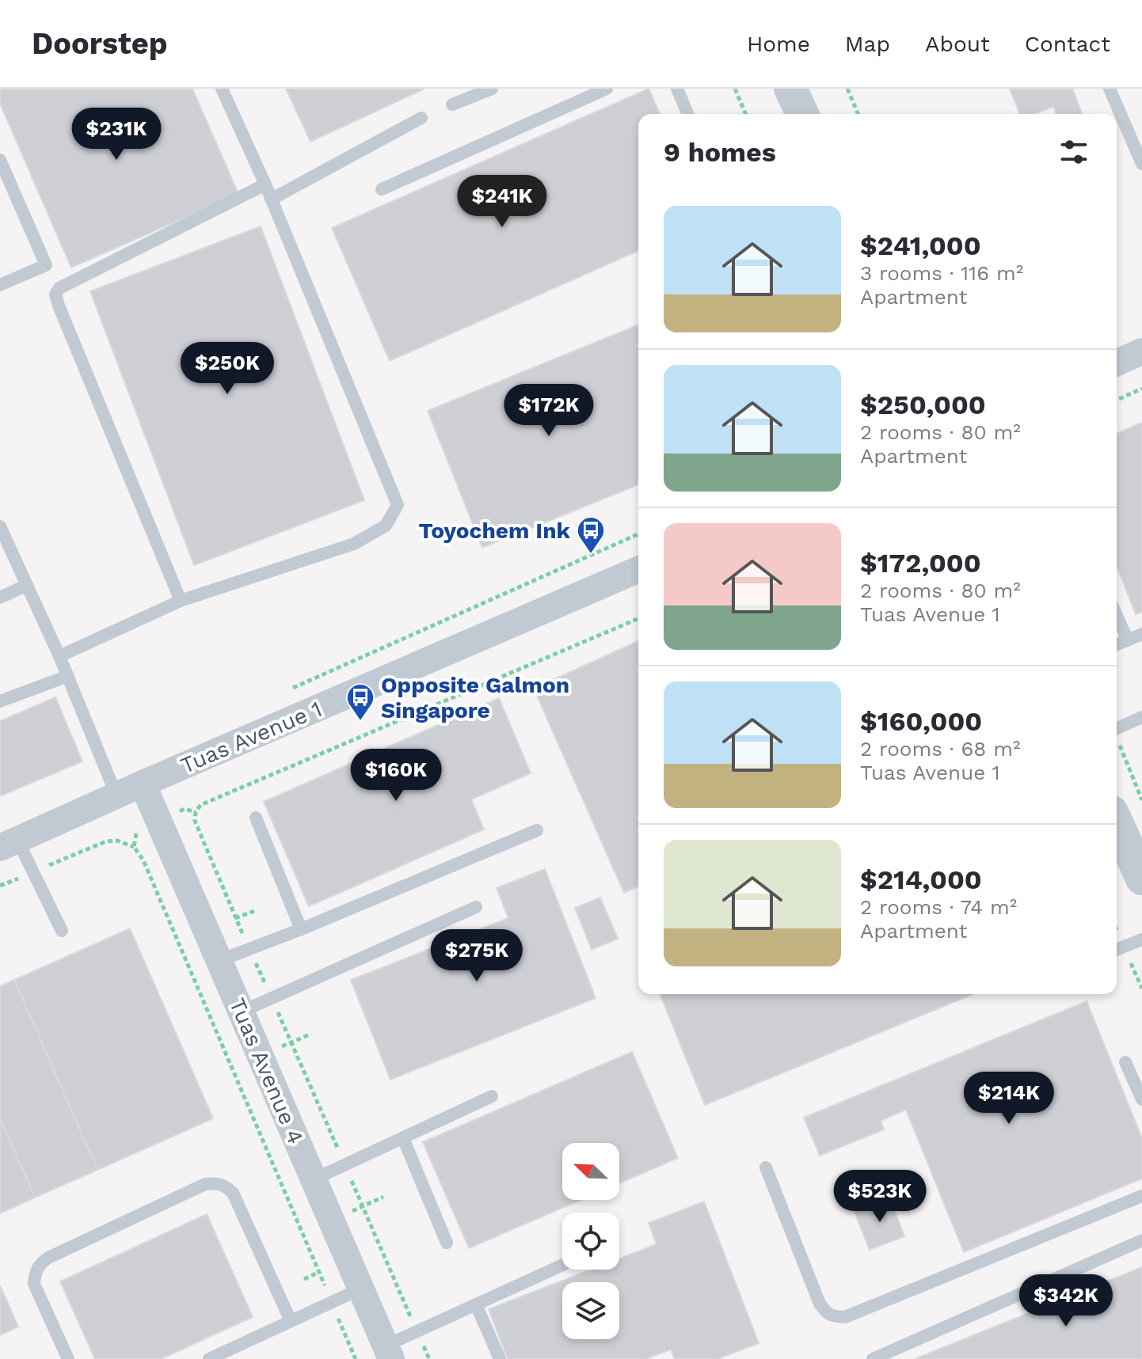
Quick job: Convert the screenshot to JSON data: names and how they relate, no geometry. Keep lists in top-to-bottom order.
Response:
{
  "streets": {
    "street": ["Tuas Avenue 1", "Tuas Avenue 4"]
  },
  "crossings": [
    ["Tuas Avenue 1", "Tuas Avenue 4"]
  ],
  "places": {
    "bus stop": ["Toyochem Ink", "Opposite Galmon Singapore"]
  },
  "north": "top left",
  "page": {
    "header": "Doorstep",
    "nav": [
      "Home",
      "Map",
      "About",
      "Contact"
    ],
    "price": [
      "$231K",
      "$241K",
      "$250K",
      "$172K",
      "$160K",
      "$275K",
      "$214K",
      "$523K",
      "$342K"
    ],
    "heading": "9 homes",
    "list": [
      {
        "name": "$241,000",
        "note": "3 rooms · 116 m² · Apartment"
      },
      {
        "name": "$250,000",
        "note": "2 rooms · 80 m² · Apartment"
      },
      {
        "name": "$172,000",
        "note": "2 rooms · 80 m² · Tuas Avenue 1"
      },
      {
        "name": "$160,000",
        "note": "2 rooms · 68 m² · Tuas Avenue 1"
      },
      {
        "name": "$214,000",
        "note": "2 rooms · 74 m² · Apartment"
      }
    ]
  }
}
